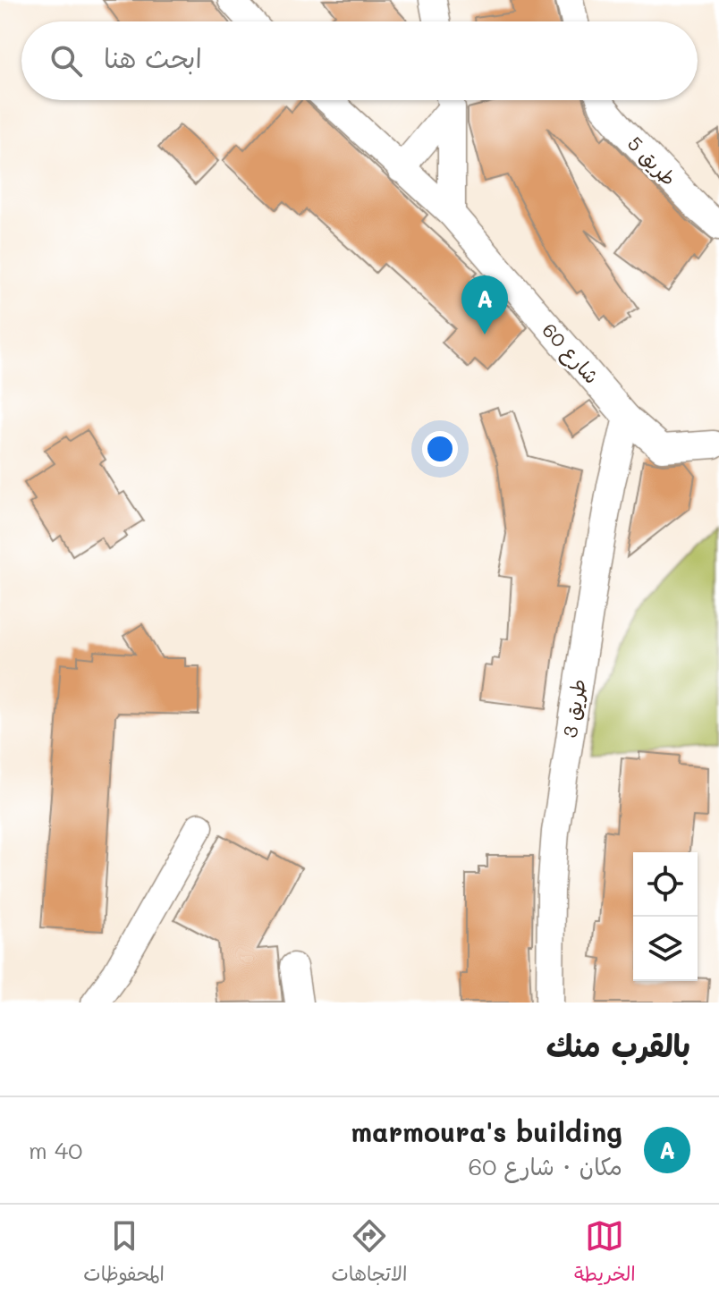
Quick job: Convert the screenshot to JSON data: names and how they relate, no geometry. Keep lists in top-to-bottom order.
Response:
{
  "streets": {
    "street": ["طريق 5", "شارع 60", "طريق 3"]
  },
  "crossings": [
    ["شارع 60", "طريق 3"]
  ],
  "page": {
    "search": "ابحث هنا",
    "pins": "A",
    "heading": "بالقرب منك",
    "list": [
      {
        "mark": "A",
        "name": "marmoura's building",
        "note": "مكان · شارع 60",
        "value": "40 m"
      }
    ],
    "nav": ["الخريطة", "الاتجاهات", "المحفوظات"]
  }
}
